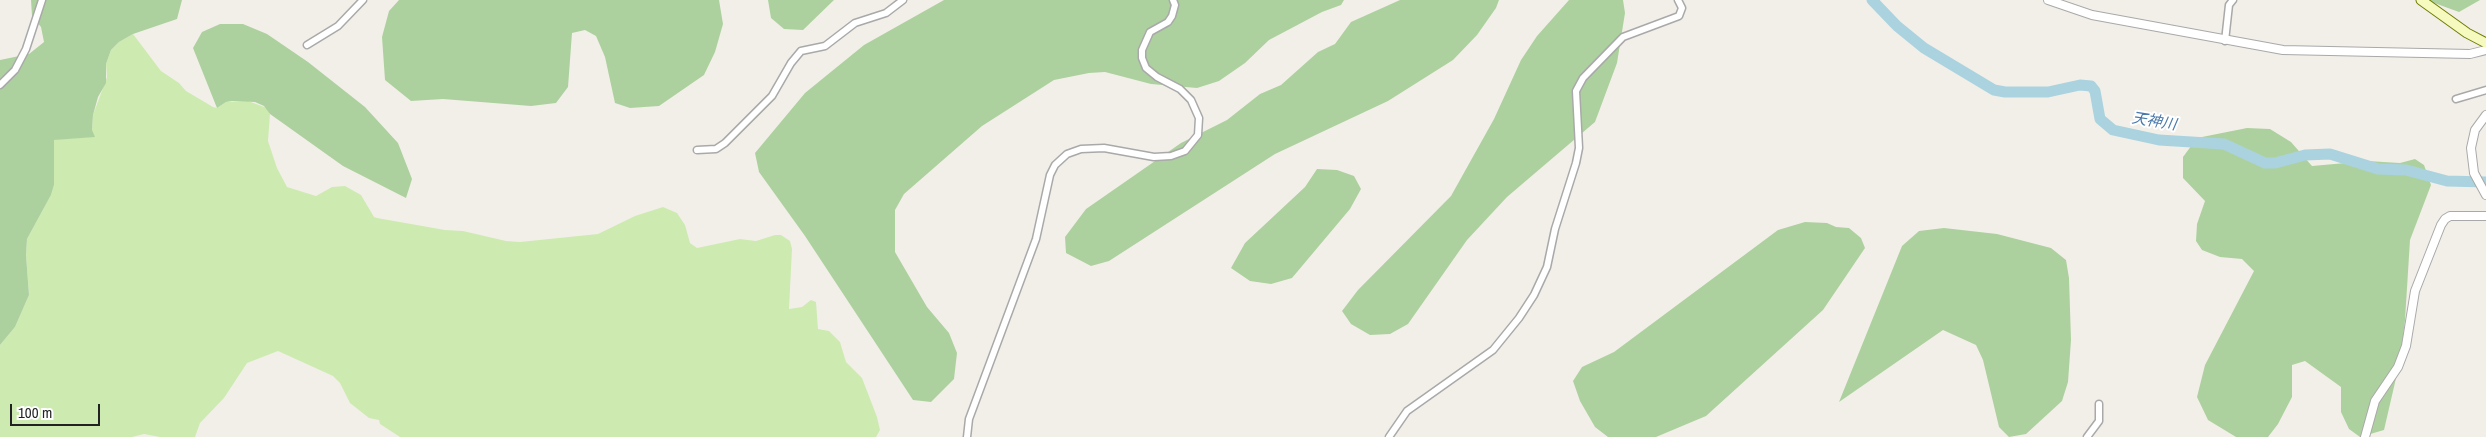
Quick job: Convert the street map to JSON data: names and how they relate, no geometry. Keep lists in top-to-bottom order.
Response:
{
  "water": ["天神川"],
  "scale_bar": "100 m"
}
